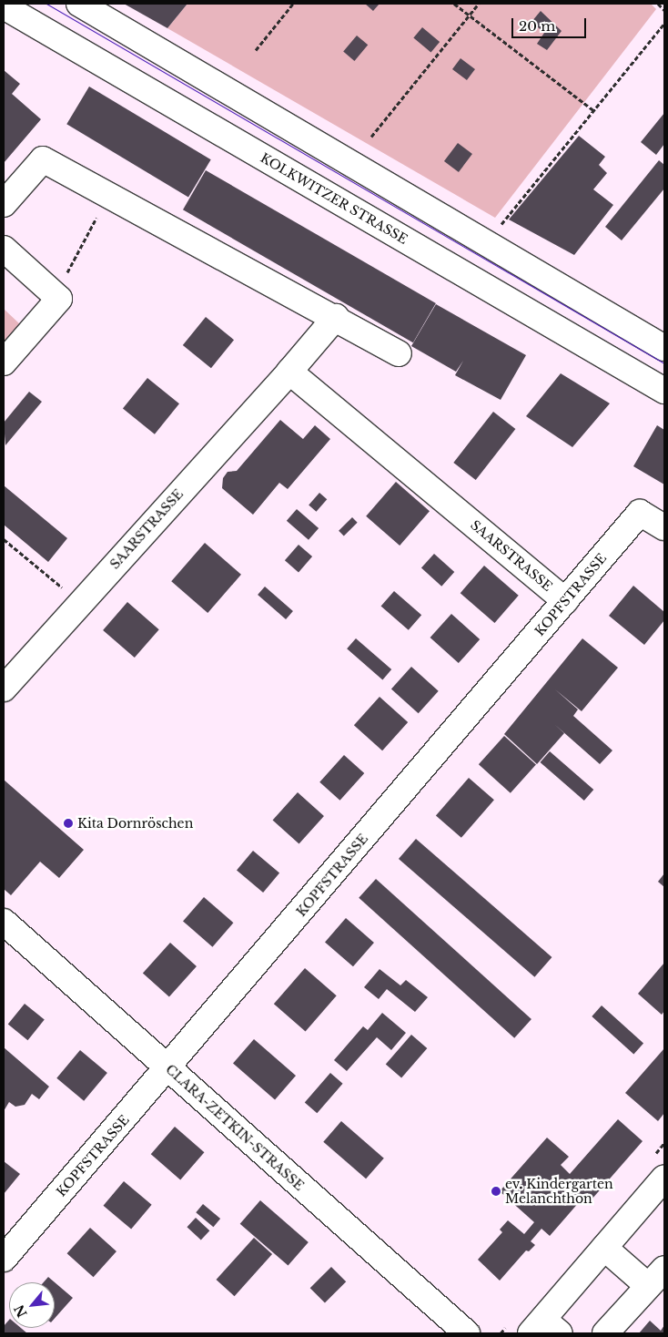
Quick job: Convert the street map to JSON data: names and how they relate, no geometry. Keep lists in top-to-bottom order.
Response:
{
  "streets": {
    "street": [
      "KOLKWITZER STRASSE",
      "SAARSTRASSE",
      "KOPFSTRASSE",
      "CLARA-ZETKIN-STRASSE"
    ]
  },
  "crossings": [
    ["SAARSTRASSE", "KOPFSTRASSE"],
    ["KOPFSTRASSE", "CLARA-ZETKIN-STRASSE"]
  ],
  "places": ["Kita Dornröschen", "ev. Kindergarten Melanchthon"],
  "scale_bar": "20 m",
  "north": "bottom left"
}
